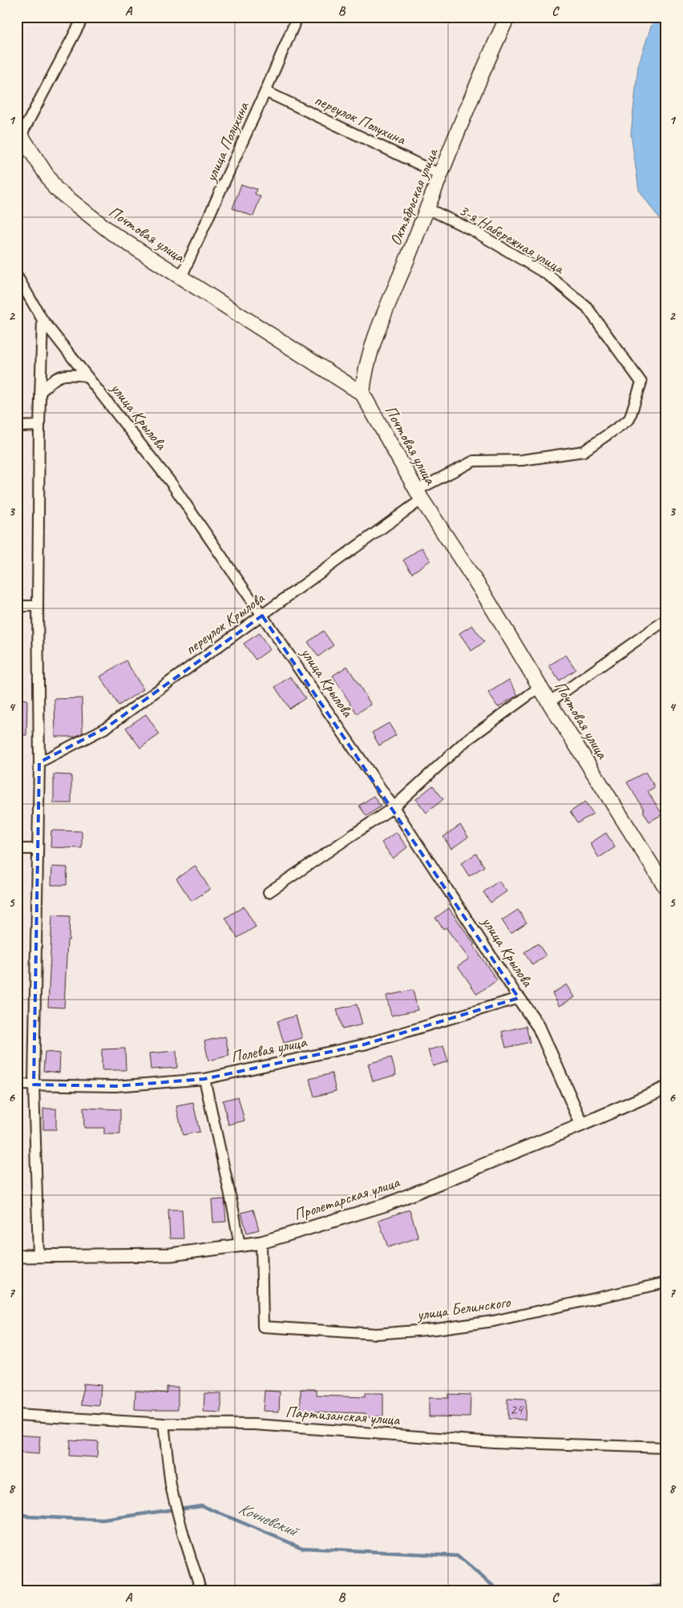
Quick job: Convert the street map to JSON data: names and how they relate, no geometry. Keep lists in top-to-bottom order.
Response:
{
  "streets": {
    "main road": ["Октябрьская улица", "Почтовая улица"],
    "street": [
      "переулок Полухина",
      "улица Полухина",
      "3-я Набережная улица",
      "улица Крылова",
      "переулок Крылова",
      "Полевая улица",
      "Пролетарская улица",
      "улица Белинского",
      "Партизанская улица"
    ]
  },
  "crossings": [
    ["переулок Полухина", "улица Полухина"],
    ["переулок Полухина", "Октябрьская улица"],
    ["улица Полухина", "Почтовая улица"],
    ["Октябрьская улица", "Почтовая улица"],
    ["Октябрьская улица", "3-я Набережная улица"],
    ["Почтовая улица", "переулок Крылова"],
    ["3-я Набережная улица", "переулок Крылова"],
    ["улица Крылова", "переулок Крылова"],
    ["улица Крылова", "Полевая улица"],
    ["улица Крылова", "Пролетарская улица"],
    ["Пролетарская улица", "улица Белинского"]
  ],
  "water": ["Кочневский"],
  "house_numbers": ["24"],
  "grid": {
    "columns": ["A", "B", "C"],
    "rows": [
      "1",
      "2",
      "3",
      "4",
      "5",
      "6",
      "7",
      "8"
    ]
  }
}
